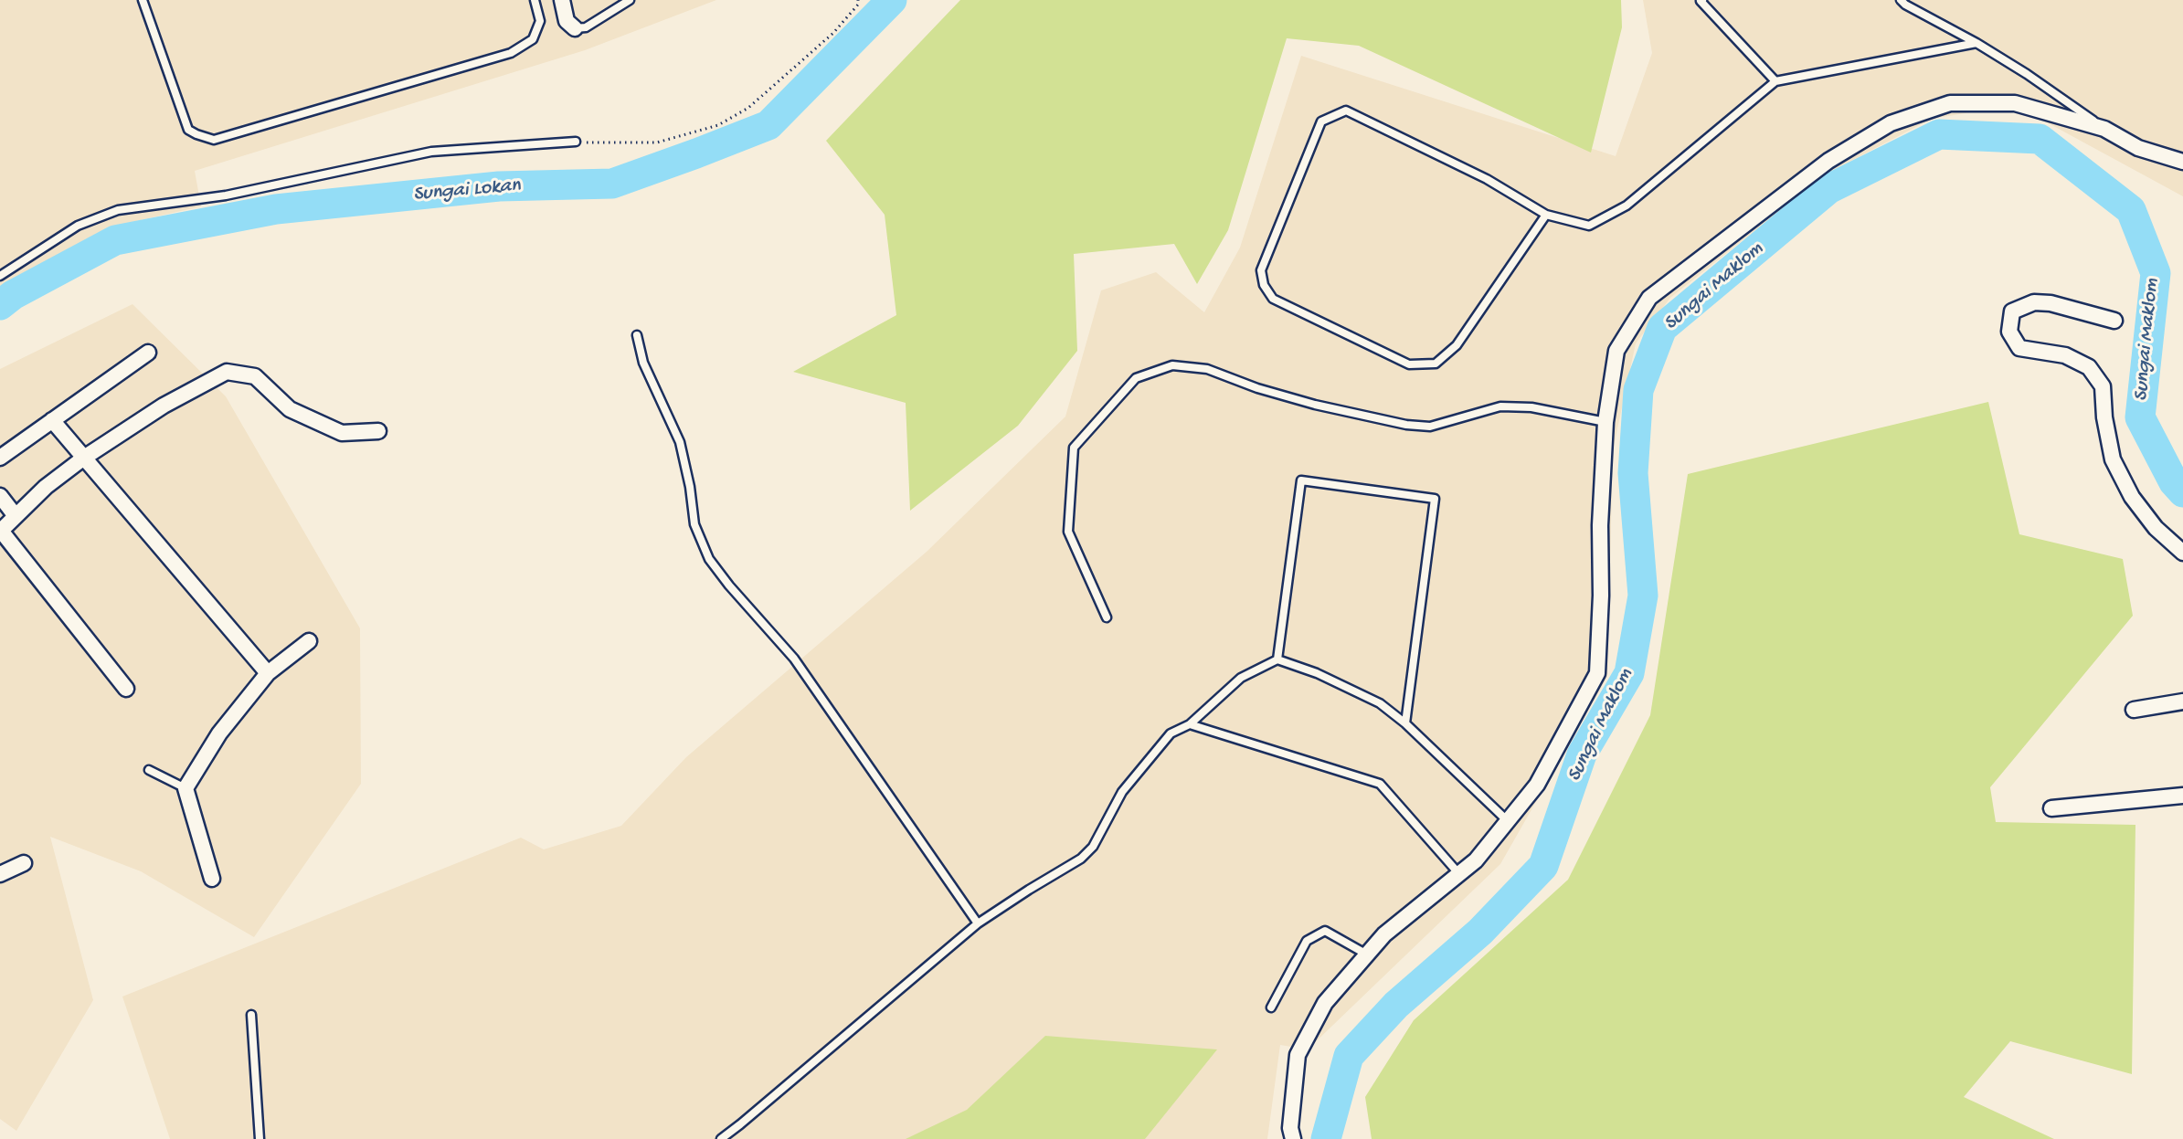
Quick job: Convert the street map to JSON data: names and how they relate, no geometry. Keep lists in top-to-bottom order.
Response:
{
  "water": ["Sungai Lokan", "Sungai Maklom"]
}
